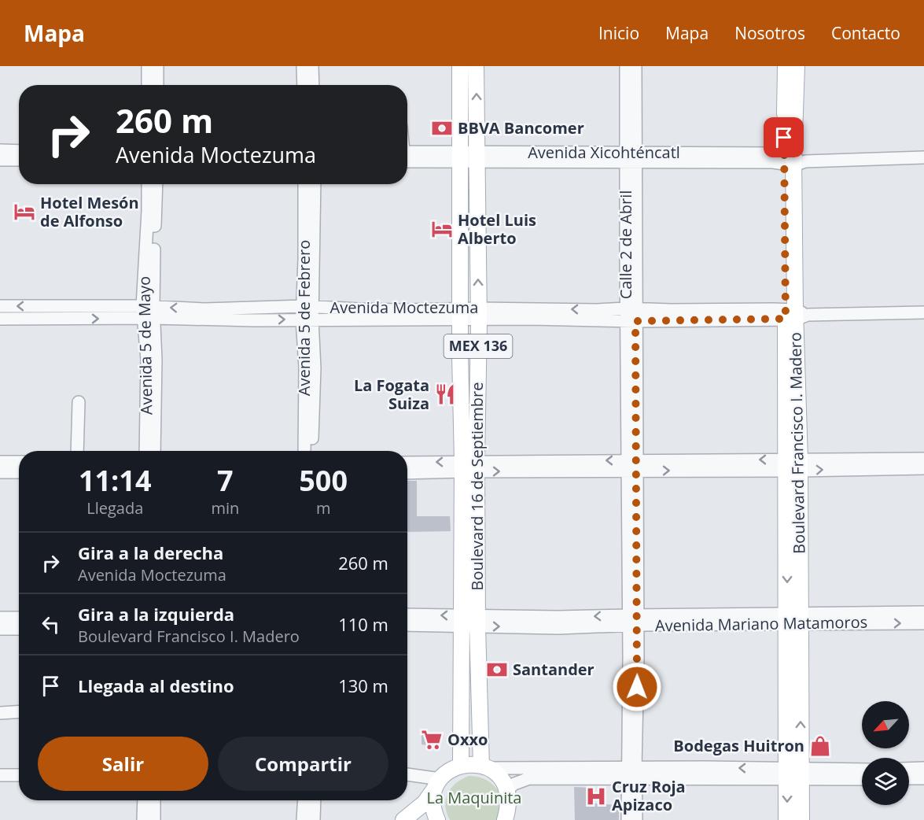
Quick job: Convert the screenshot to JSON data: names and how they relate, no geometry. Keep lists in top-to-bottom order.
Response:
{
  "streets": {
    "main road": ["MEX 136", "Boulevard Francisco I. Madero", "Boulevard 16 de Septiembre"],
    "street": [
      "Avenida Xicohténcatl",
      "Calle 2 de Abril",
      "Avenida Moctezuma",
      "Avenida 5 de Febrero",
      "Avenida 5 de Mayo",
      "Avenida Mariano Matamoros"
    ]
  },
  "crossings": [
    ["Avenida Xicohténcatl", "Calle 2 de Abril"],
    ["Avenida Xicohténcatl", "Boulevard Francisco I. Madero"],
    ["Avenida Xicohténcatl", "Boulevard 16 de Septiembre"],
    ["Calle 2 de Abril", "Avenida Moctezuma"],
    ["Calle 2 de Abril", "Avenida Mariano Matamoros"],
    ["Avenida Moctezuma", "Avenida 5 de Febrero"],
    ["Avenida Moctezuma", "Avenida 5 de Mayo"],
    ["Avenida Moctezuma", "Boulevard Francisco I. Madero"],
    ["Avenida Moctezuma", "Boulevard 16 de Septiembre"],
    ["Boulevard Francisco I. Madero", "Avenida Mariano Matamoros"],
    ["Boulevard 16 de Septiembre", "Avenida Mariano Matamoros"]
  ],
  "parks": ["La Maquinita"],
  "places": {
    "bank": ["BBVA Bancomer", "Santander"],
    "hotel": ["Hotel Mesón de Alfonso", "Hotel Luis Alberto"],
    "restaurant": ["La Fogata Suiza"],
    "supermarket": ["Oxxo"],
    "shop": ["Bodegas Huitron"],
    "hospital": ["Cruz Roja Apizaco"]
  },
  "north": "bottom left",
  "page": {
    "header": "Mapa",
    "nav": [
      "Inicio",
      "Mapa",
      "Nosotros",
      "Contacto"
    ],
    "turn": ["260 m", "Avenida Moctezuma"],
    "eta": [
      "11:14",
      "Llegada",
      "7",
      "min",
      "500",
      "m"
    ],
    "list": [
      {
        "name": "Gira a la derecha",
        "note": "Avenida Moctezuma",
        "value": "260 m"
      },
      {
        "name": "Gira a la izquierda",
        "note": "Boulevard Francisco I. Madero",
        "value": "110 m"
      },
      {
        "name": "Llegada al destino",
        "value": "130 m"
      }
    ],
    "buttons": ["Salir", "Compartir"]
  }
}
